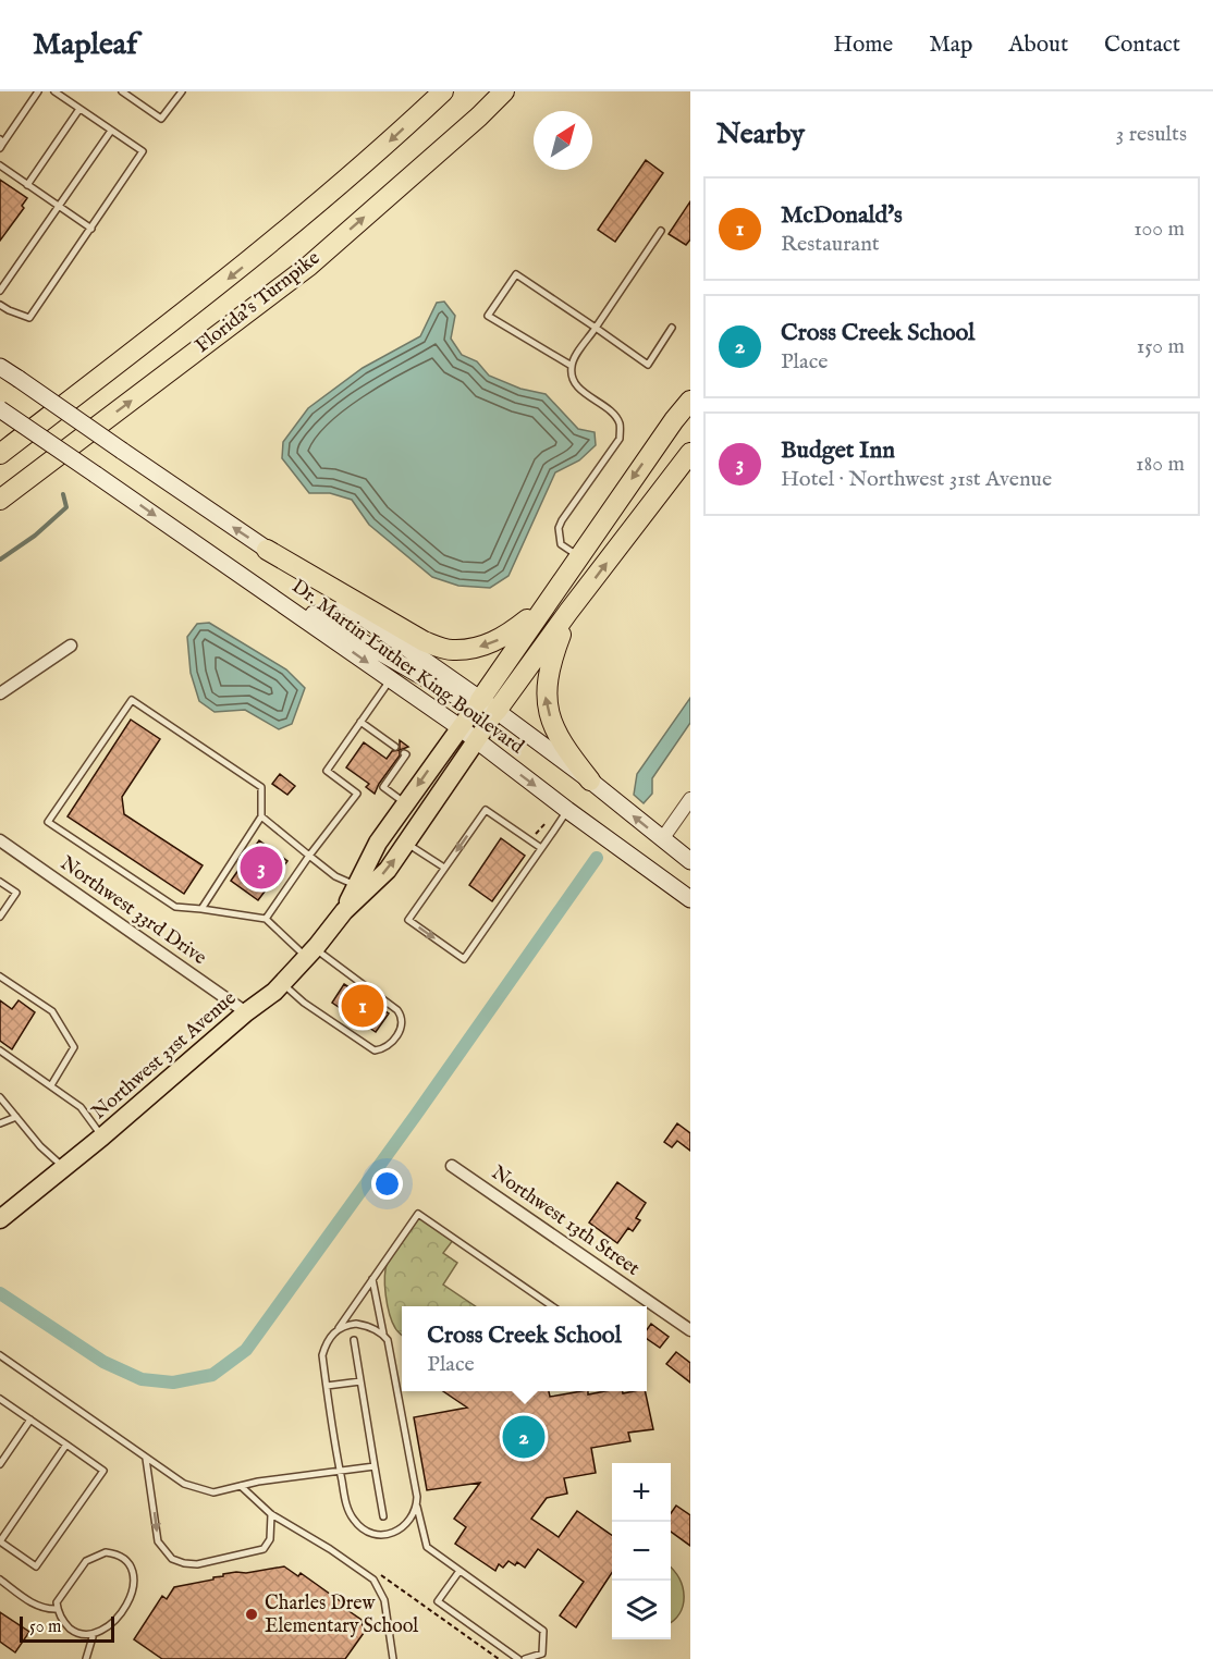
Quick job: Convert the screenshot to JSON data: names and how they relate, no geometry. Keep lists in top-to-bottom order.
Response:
{
  "streets": {
    "highway": ["Florida's Turnpike"],
    "main road": ["Dr. Martin Luther King Boulevard", "Northwest 31st Avenue"],
    "street": ["Northwest 33rd Drive", "Northwest 13th Street"]
  },
  "crossings": [
    ["Dr. Martin Luther King Boulevard", "Northwest 31st Avenue"],
    ["Northwest 33rd Drive", "Northwest 31st Avenue"]
  ],
  "places": ["Charles Drew Elementary School"],
  "scale_bar": "50 m",
  "north": "top right",
  "page": {
    "header": "Mapleaf",
    "nav": [
      "Home",
      "Map",
      "About",
      "Contact"
    ],
    "heading": ["Nearby", "3 results"],
    "list": [
      {
        "mark": "1",
        "name": "McDonald's",
        "note": "Restaurant",
        "value": "100 m"
      },
      {
        "mark": "2",
        "name": "Cross Creek School",
        "note": "Place",
        "value": "150 m"
      },
      {
        "mark": "3",
        "name": "Budget Inn",
        "note": "Hotel · Northwest 31st Avenue",
        "value": "180 m"
      }
    ],
    "pins": ["3", "1", "2"],
    "popup": ["Cross Creek School", "Place"],
    "map_buttons": ["+", "−"],
    "scale": "50 m"
  }
}
